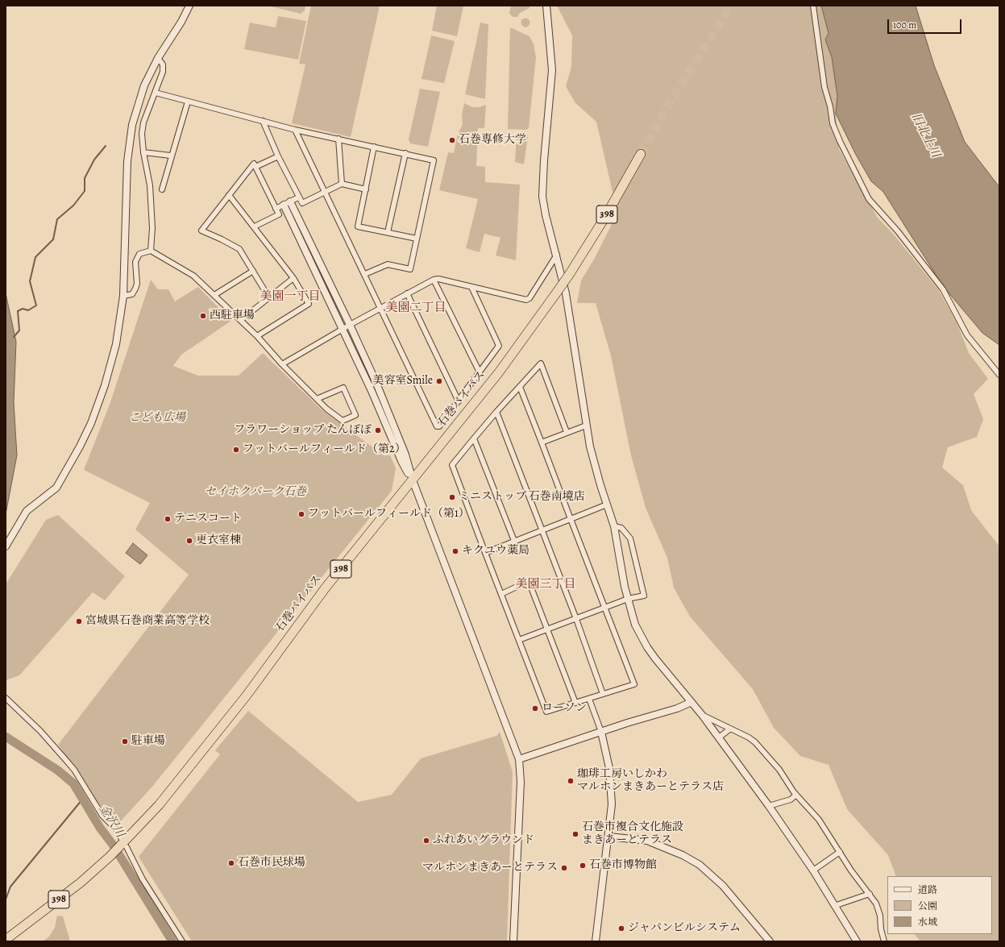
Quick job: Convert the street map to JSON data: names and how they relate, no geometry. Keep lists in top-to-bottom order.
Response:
{
  "streets": {
    "highway": ["398", "石巻バイパス"]
  },
  "districts": ["美園一丁目", "美園二丁目", "美園三丁目"],
  "water": ["旧北上川", "金沢川"],
  "parks": ["こども広場", "セイホクパーク石巻"],
  "places": [
    "石巻専修大学",
    "西駐車場",
    "美容室Smile",
    "フラワーショップ たんぽぽ",
    "フットバールフィールド（第2）",
    "ミニストップ 石巻南境店",
    "フットバールフィールド（第1）",
    "テニスコート",
    "更衣室棟",
    "キクユウ薬局",
    "宮城県石巻商業高等学校",
    "ローソン",
    "駐車場",
    "珈琲工房いしかわ マルホンまきあーとテラス店",
    "石巻市複合文化施設 まきあーとテラス",
    "ふれあいグラウンド",
    "石巻市民球場",
    "石巻市博物館",
    "マルホンまきあーとテラス",
    "ジャパンビルシステム"
  ],
  "legend": ["道路", "公園", "水域"],
  "scale_bar": "100 m"
}
